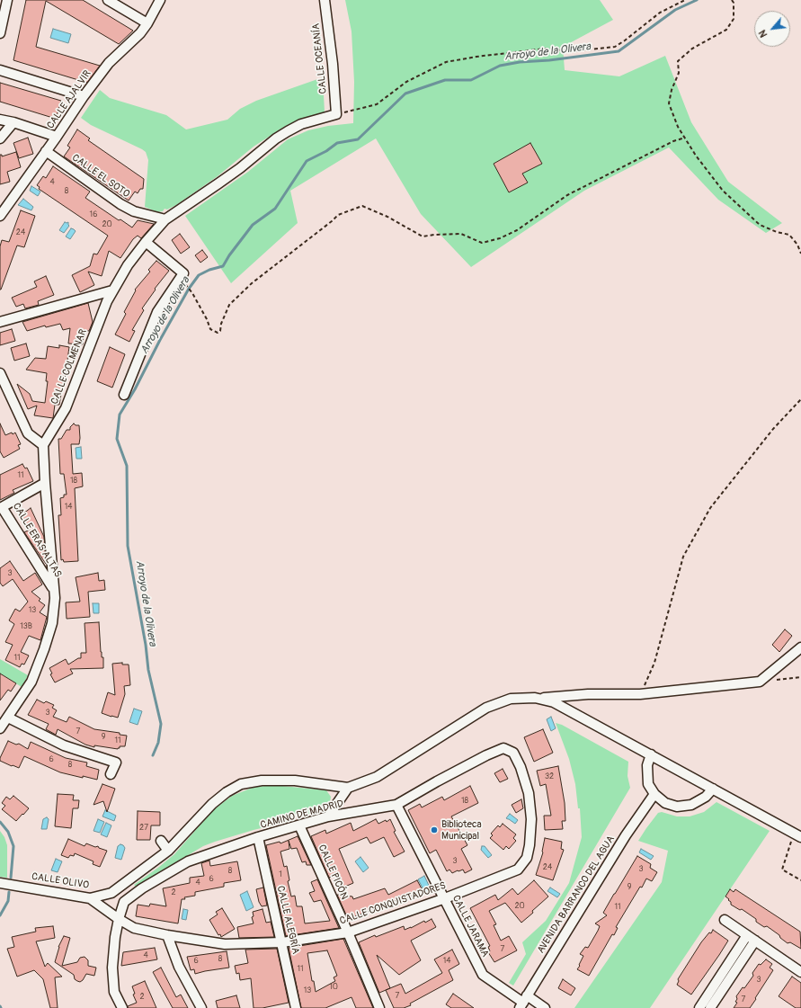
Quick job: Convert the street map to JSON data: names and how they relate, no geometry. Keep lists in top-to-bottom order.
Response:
{
  "streets": {
    "street": [
      "CALLE OCEANÍA",
      "CALLE AJALVIR",
      "CALLE EL SOTO",
      "CALLE COLMENAR",
      "CALLE ERAS ALTAS",
      "CAMINO DE MADRID",
      "CALLE PICÓN",
      "CALLE OLIVO",
      "AVENIDA BARRANCO DEL AGUA",
      "CALLE CONQUISTADORES",
      "CALLE ALEGRÍA",
      "CALLE JARAMA"
    ]
  },
  "crossings": [
    ["CALLE OCEANÍA", "CALLE COLMENAR"],
    ["CALLE AJALVIR", "CALLE EL SOTO"],
    ["CALLE EL SOTO", "CALLE COLMENAR"],
    ["CAMINO DE MADRID", "CALLE PICÓN"],
    ["CAMINO DE MADRID", "CALLE CONQUISTADORES"],
    ["CAMINO DE MADRID", "CALLE ALEGRÍA"],
    ["CAMINO DE MADRID", "CALLE JARAMA"],
    ["CALLE PICÓN", "CALLE CONQUISTADORES"],
    ["CALLE OLIVO", "CALLE CONQUISTADORES"],
    ["AVENIDA BARRANCO DEL AGUA", "CALLE JARAMA"],
    ["CALLE CONQUISTADORES", "CALLE ALEGRÍA"],
    ["CALLE CONQUISTADORES", "CALLE JARAMA"]
  ],
  "water": ["Arroyo de la Olivera"],
  "places": ["Biblioteca Municipal"],
  "house_numbers": [
    "4",
    "8",
    "16",
    "20",
    "24",
    "11",
    "18",
    "14",
    "3",
    "13",
    "13B",
    "11",
    "3",
    "7",
    "9",
    "11",
    "6",
    "8",
    "32",
    "18",
    "27",
    "3",
    "24",
    "3",
    "8",
    "1",
    "6",
    "4",
    "9",
    "2",
    "20",
    "11",
    "7",
    "4",
    "8",
    "6",
    "14",
    "11",
    "3",
    "10",
    "13",
    "7",
    "2",
    "7"
  ],
  "north": "bottom left"
}
